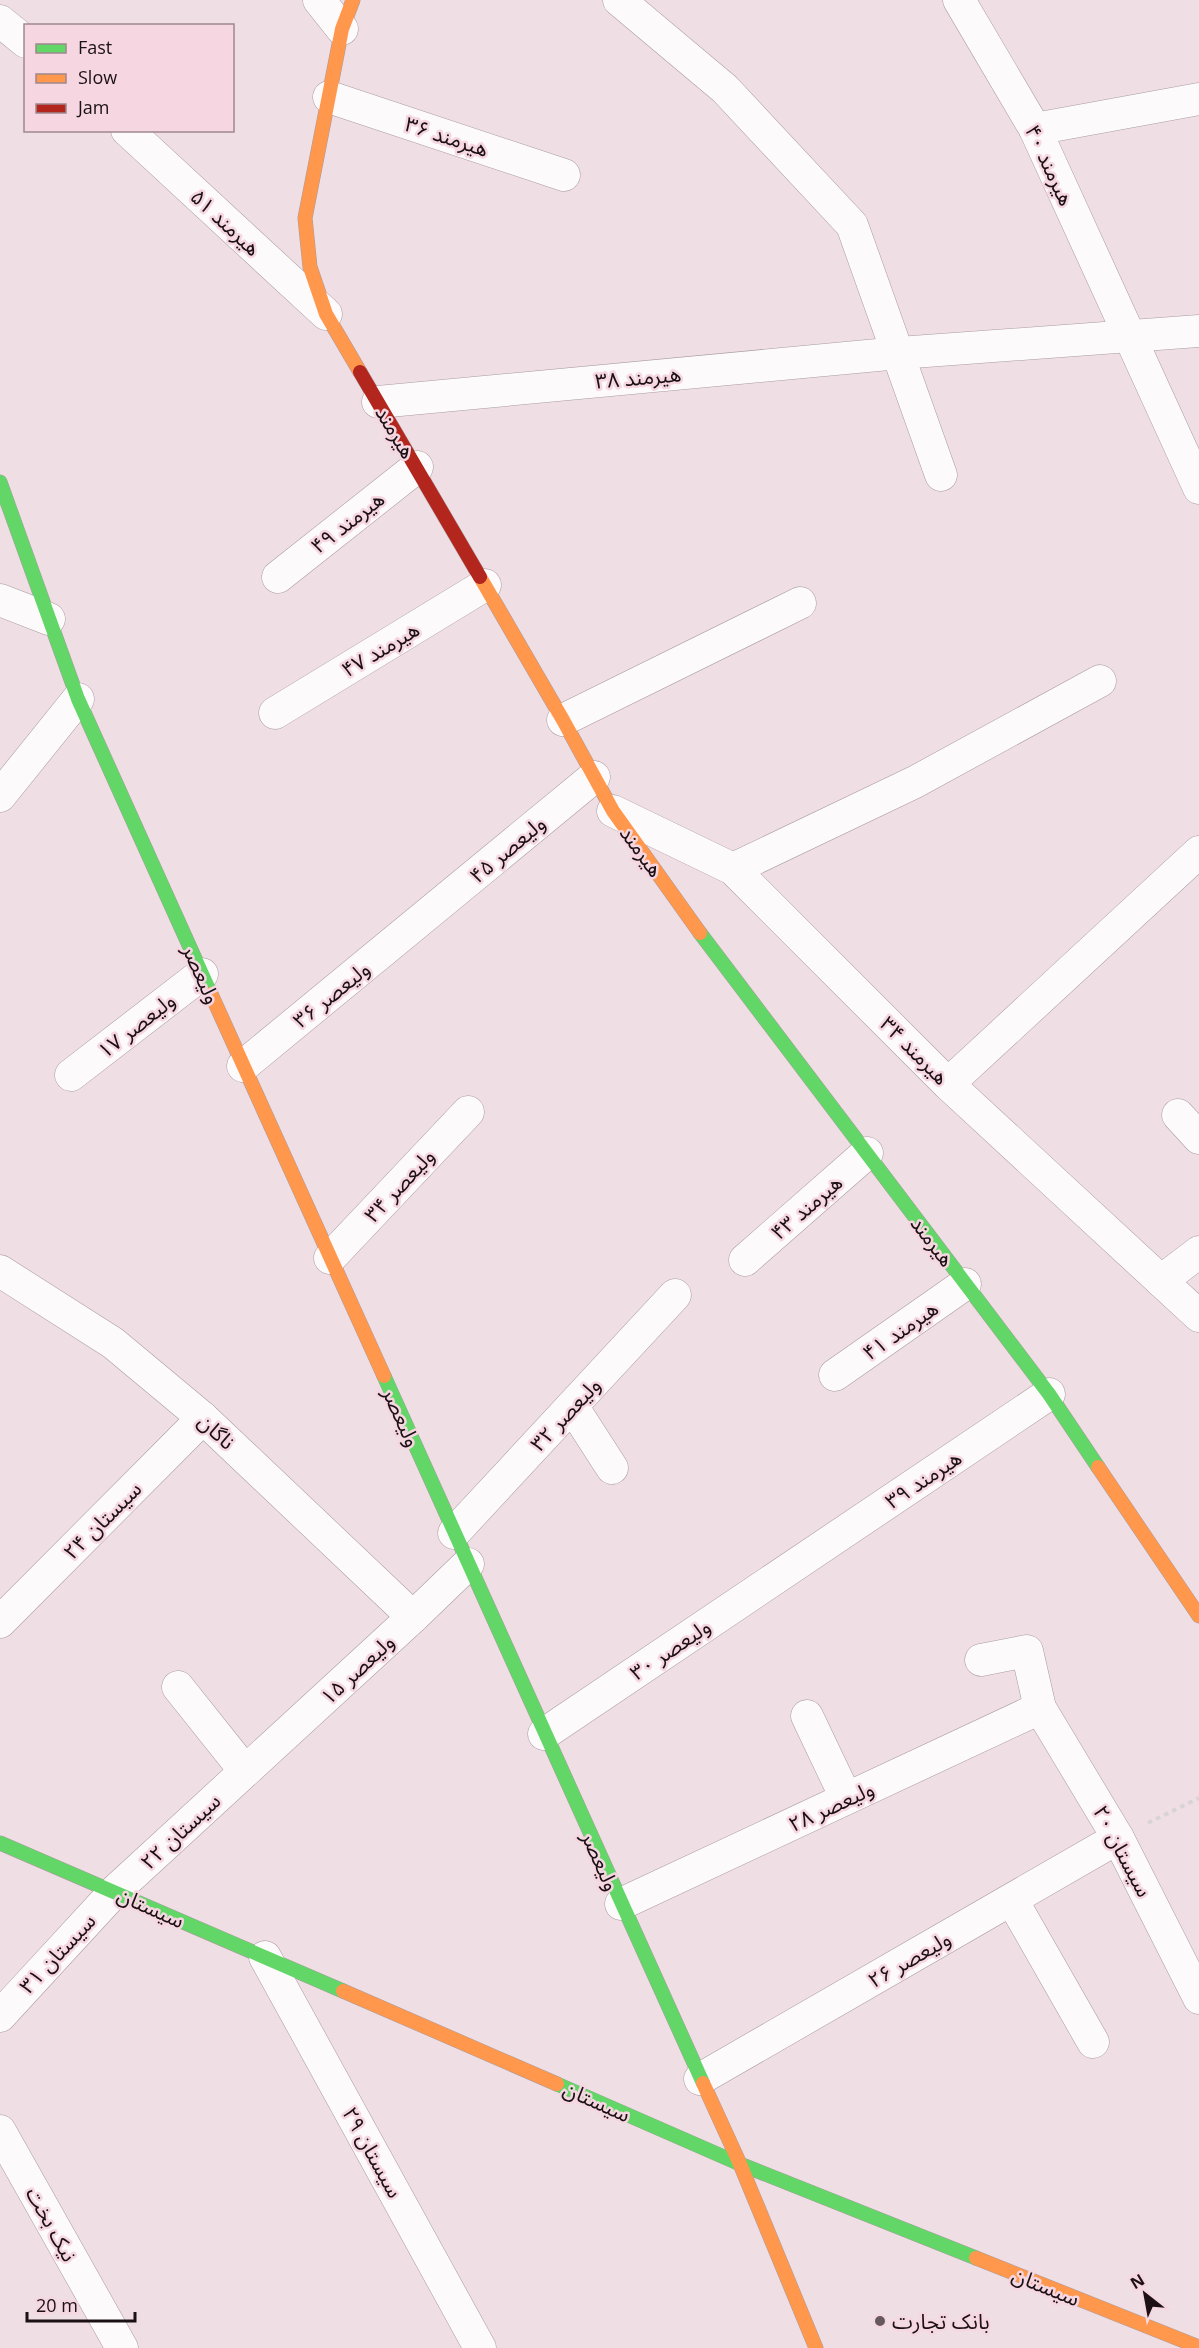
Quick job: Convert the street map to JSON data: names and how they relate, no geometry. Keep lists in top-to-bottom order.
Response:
{
  "streets": {
    "street": [
      "هیرمند ۳۶",
      "هیرمند ۴۰",
      "هیرمند ۵۱",
      "هیرمند ۳۸",
      "هیرمند",
      "هیرمند ۴۹",
      "هیرمند ۴۷",
      "ولیعصر ۴۵",
      "ولیعصر",
      "ولیعصر ۳۶",
      "ولیعصر ۱۷",
      "هیرمند ۳۴",
      "ولیعصر ۳۴",
      "هیرمند ۴۳",
      "هیرمند ۴۱",
      "ولیعصر ۳۲",
      "ناگان",
      "هیرمند ۳۹",
      "سیستان ۲۴",
      "ولیعصر ۳۰",
      "ولیعصر ۱۵",
      "ولیعصر ۲۸",
      "سیستان ۲۲",
      "سیستان ۲۰",
      "سیستان",
      "سیستان ۳۱",
      "ولیعصر ۲۶",
      "سیستان ۲۹",
      "نیک بخت"
    ]
  },
  "crossings": [
    ["هیرمند ۳۶", "هیرمند"],
    ["هیرمند ۴۰", "هیرمند ۳۸"],
    ["هیرمند ۵۱", "هیرمند"],
    ["هیرمند ۳۸", "هیرمند"],
    ["هیرمند", "هیرمند ۴۹"],
    ["هیرمند", "هیرمند ۴۷"],
    ["هیرمند", "ولیعصر ۴۵"],
    ["هیرمند", "هیرمند ۳۴"],
    ["هیرمند", "هیرمند ۴۳"],
    ["هیرمند", "هیرمند ۴۱"],
    ["هیرمند", "هیرمند ۳۹"],
    ["ولیعصر ۴۵", "ولیعصر ۳۶"],
    ["ولیعصر", "ولیعصر ۳۶"],
    ["ولیعصر", "ولیعصر ۱۷"],
    ["ولیعصر", "ولیعصر ۳۴"],
    ["ولیعصر", "ولیعصر ۳۲"],
    ["ولیعصر", "ولیعصر ۳۰"],
    ["ولیعصر", "ولیعصر ۱۵"],
    ["ولیعصر", "ولیعصر ۲۸"],
    ["ولیعصر", "سیستان"],
    ["ولیعصر", "ولیعصر ۲۶"],
    ["ناگان", "سیستان ۲۴"],
    ["ناگان", "ولیعصر ۱۵"],
    ["هیرمند ۳۹", "ولیعصر ۳۰"],
    ["ولیعصر ۱۵", "سیستان ۲۲"],
    ["ولیعصر ۲۸", "سیستان ۲۰"],
    ["سیستان ۲۲", "سیستان"],
    ["سیستان ۲۲", "سیستان ۳۱"],
    ["سیستان ۲۰", "ولیعصر ۲۶"],
    ["سیستان", "سیستان ۳۱"],
    ["سیستان", "سیستان ۲۹"]
  ],
  "places": ["بانک تجارت"],
  "legend": ["Fast", "Slow", "Jam"],
  "scale_bar": "20 m",
  "north": "top left"
}
